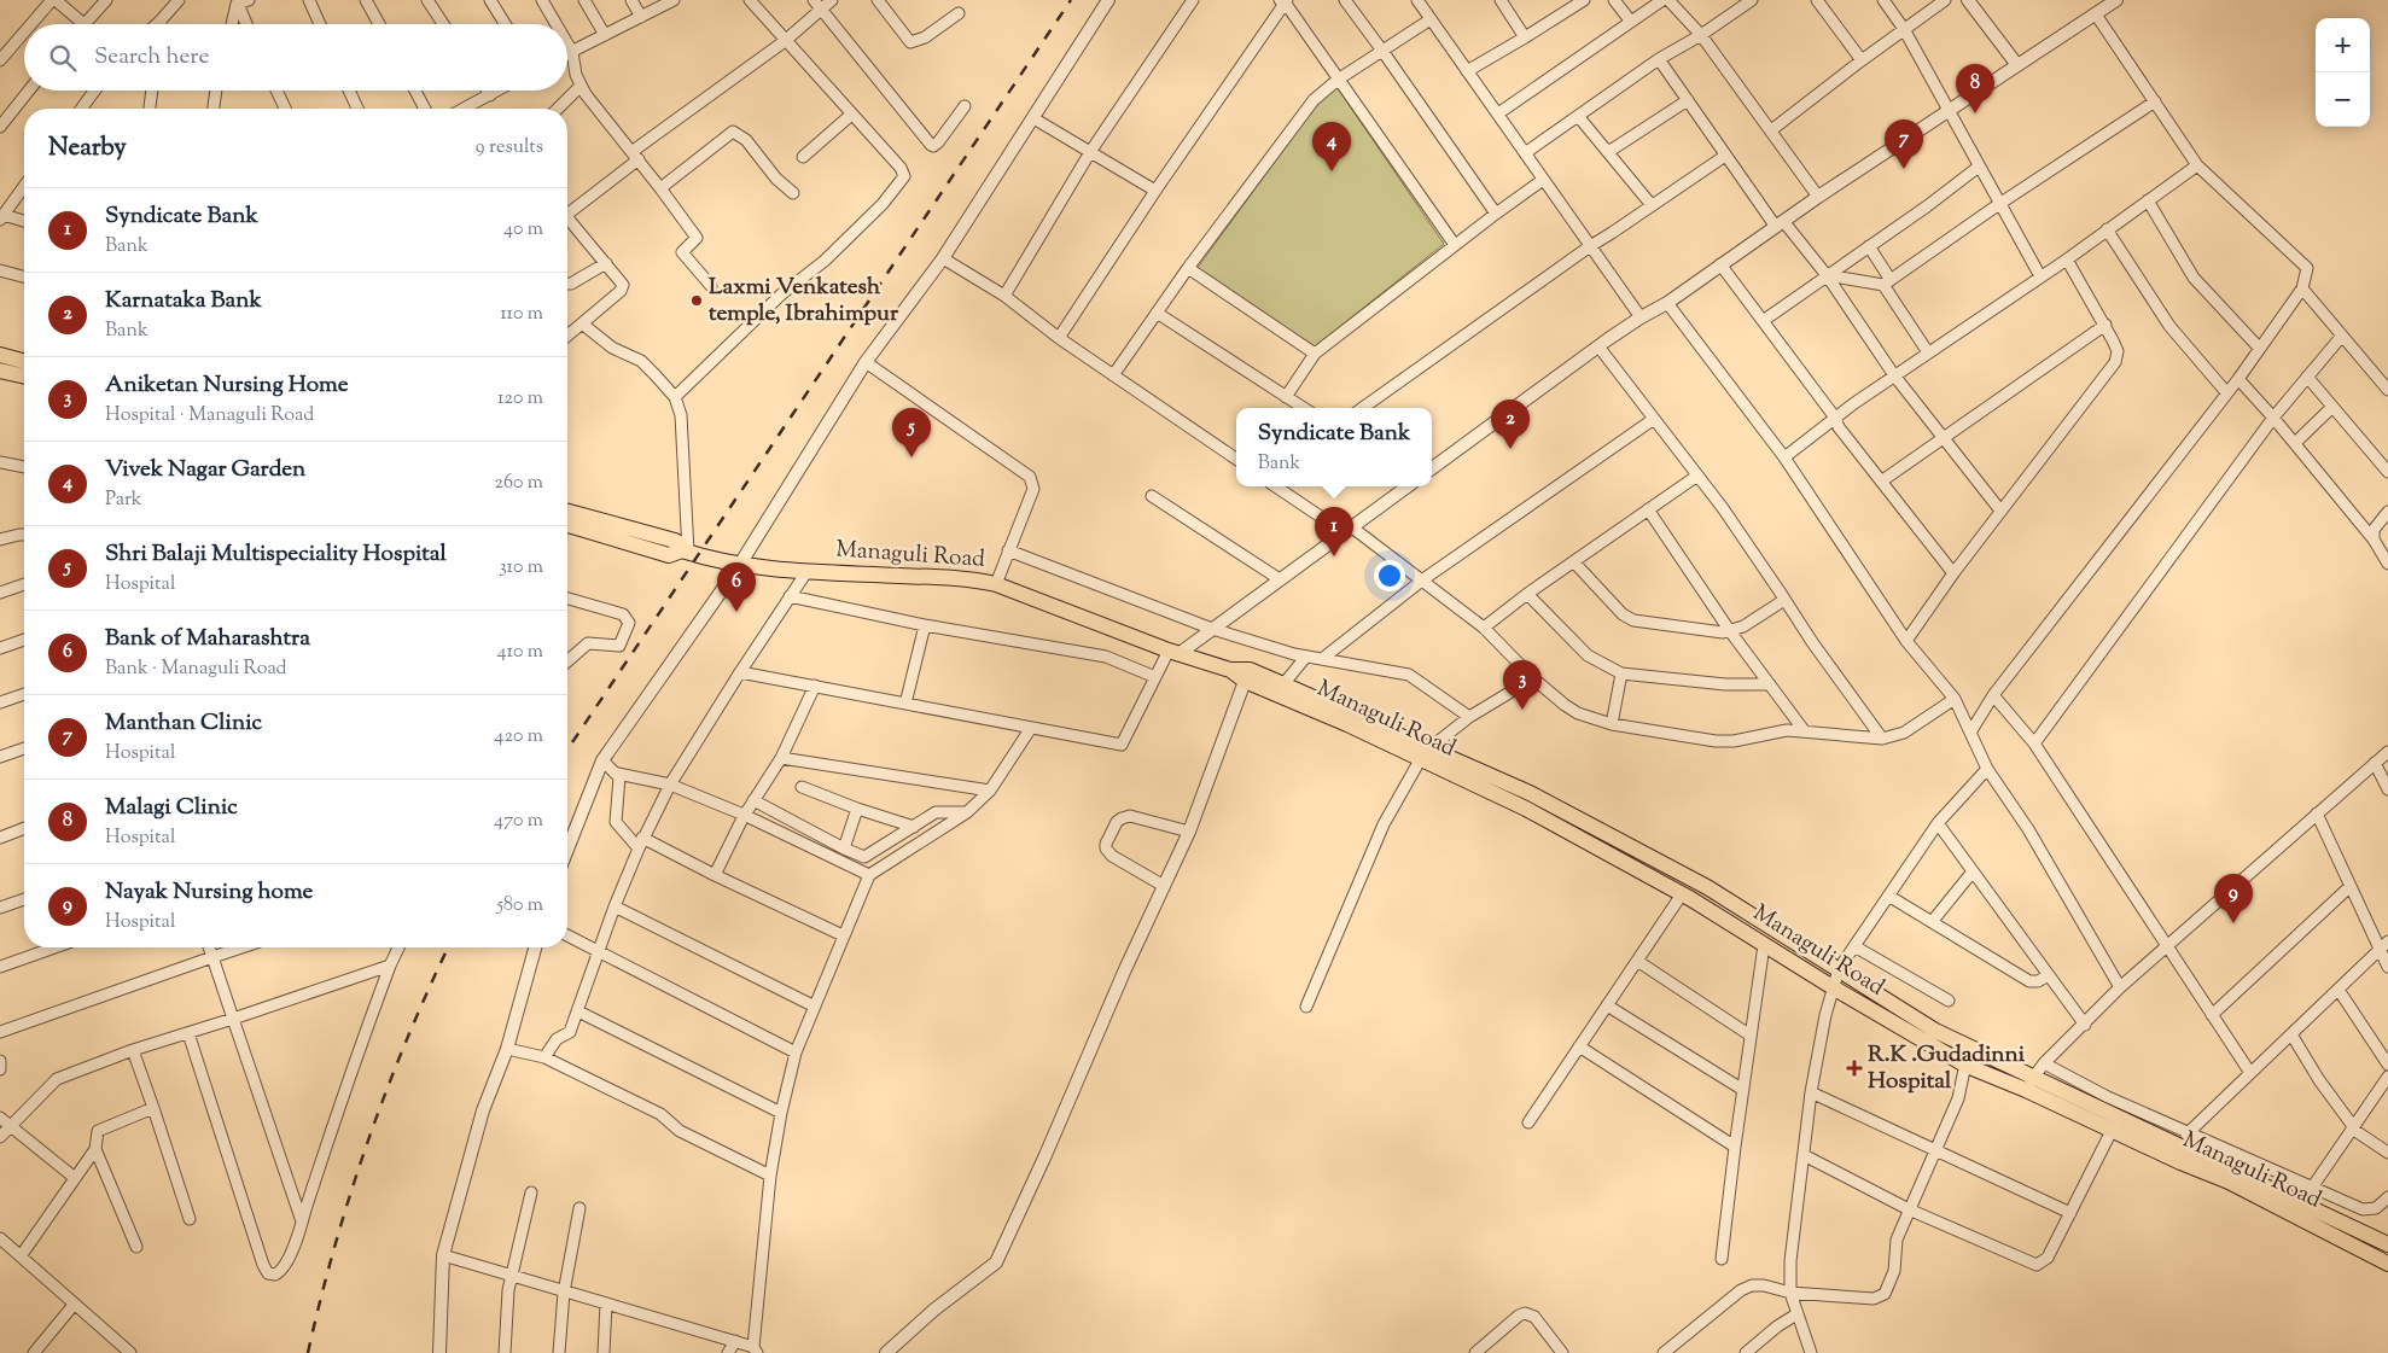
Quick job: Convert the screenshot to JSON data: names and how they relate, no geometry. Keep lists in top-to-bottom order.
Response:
{
  "streets": {
    "main road": ["Managuli Road"]
  },
  "places": {
    "other": ["Laxmi Venkatesh temple, Ibrahimpur"],
    "health": ["R.K .Gudadinni Hospital"]
  },
  "page": {
    "map_buttons": ["+", "−"],
    "search": "Search here",
    "pins": [
      "8",
      "7",
      "4",
      "2",
      "5",
      "1",
      "6",
      "3",
      "9"
    ],
    "heading": ["Nearby", "9 results"],
    "list": [
      {
        "mark": "1",
        "name": "Syndicate Bank",
        "note": "Bank",
        "value": "40 m"
      },
      {
        "mark": "2",
        "name": "Karnataka Bank",
        "note": "Bank",
        "value": "110 m"
      },
      {
        "mark": "3",
        "name": "Aniketan Nursing Home",
        "note": "Hospital · Managuli Road",
        "value": "120 m"
      },
      {
        "mark": "4",
        "name": "Vivek Nagar Garden",
        "note": "Park",
        "value": "260 m"
      },
      {
        "mark": "5",
        "name": "Shri Balaji Multispeciality Hospital",
        "note": "Hospital",
        "value": "310 m"
      },
      {
        "mark": "6",
        "name": "Bank of Maharashtra",
        "note": "Bank · Managuli Road",
        "value": "410 m"
      },
      {
        "mark": "7",
        "name": "Manthan Clinic",
        "note": "Hospital",
        "value": "420 m"
      },
      {
        "mark": "8",
        "name": "Malagi Clinic",
        "note": "Hospital",
        "value": "470 m"
      },
      {
        "mark": "9",
        "name": "Nayak Nursing home",
        "note": "Hospital",
        "value": "580 m"
      }
    ],
    "popup": ["Syndicate Bank", "Bank"]
  }
}
